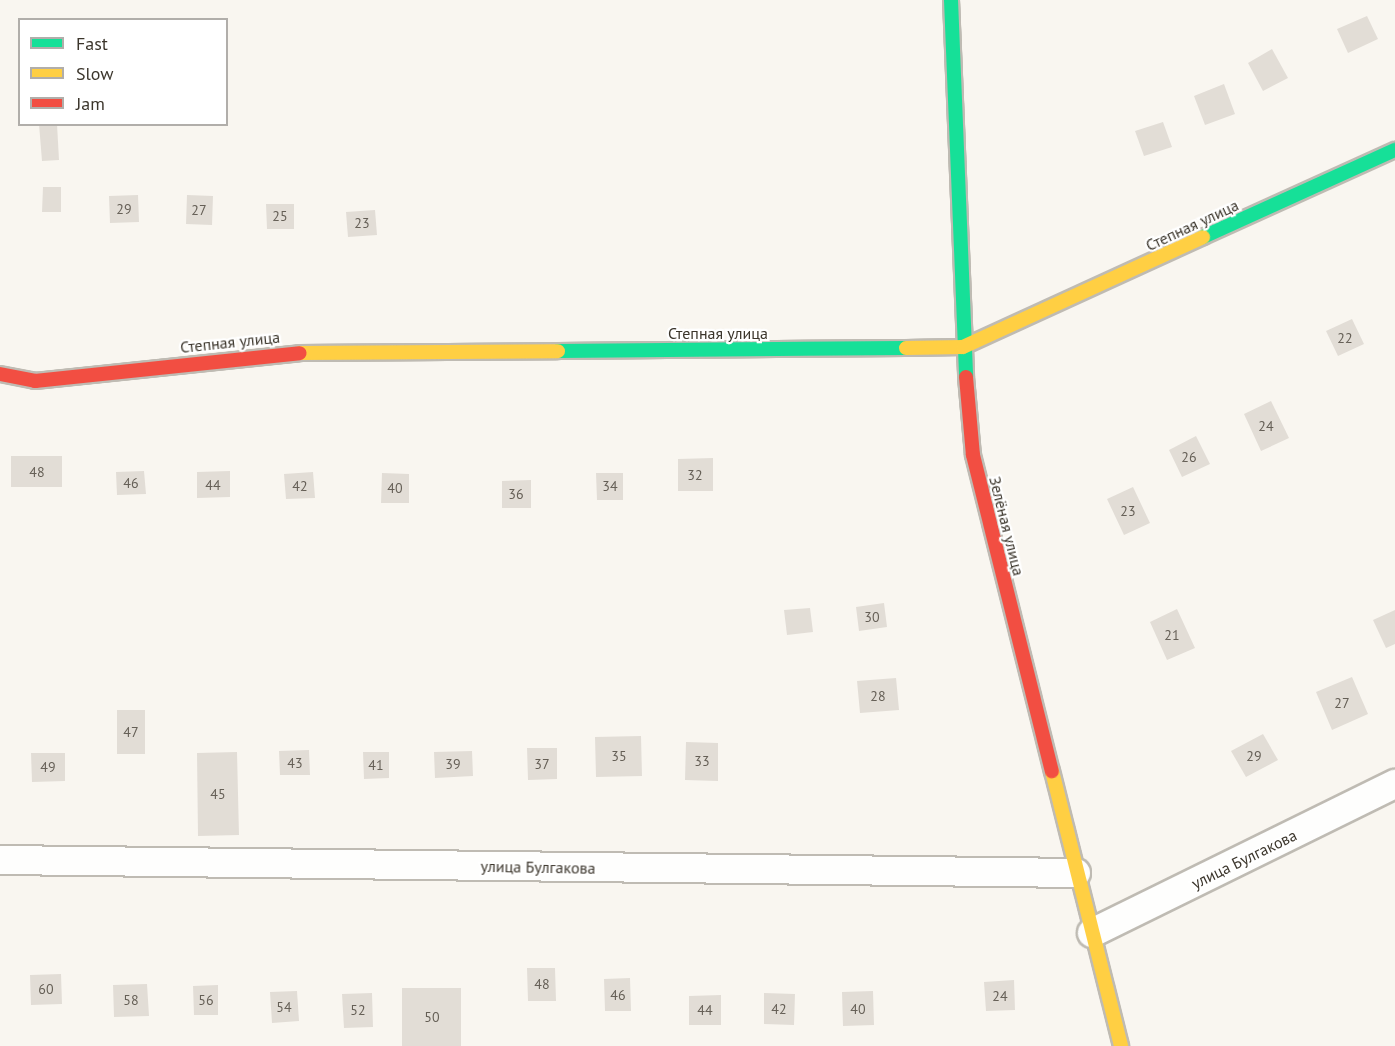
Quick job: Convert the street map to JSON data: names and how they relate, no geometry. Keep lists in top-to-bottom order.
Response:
{
  "streets": {
    "street": ["Степная улица", "Зелёная улица", "улица Булгакова"]
  },
  "crossings": [
    ["Степная улица", "Зелёная улица"],
    ["Зелёная улица", "улица Булгакова"]
  ],
  "house_numbers": [
    "29",
    "27",
    "25",
    "23",
    "22",
    "24",
    "26",
    "48",
    "32",
    "46",
    "44",
    "42",
    "34",
    "40",
    "36",
    "23",
    "30",
    "21",
    "28",
    "27",
    "47",
    "35",
    "29",
    "33",
    "43",
    "39",
    "37",
    "41",
    "49",
    "45",
    "48",
    "60",
    "46",
    "24",
    "58",
    "56",
    "54",
    "42",
    "40",
    "52",
    "44",
    "50"
  ],
  "legend": ["Fast", "Slow", "Jam"]
}
